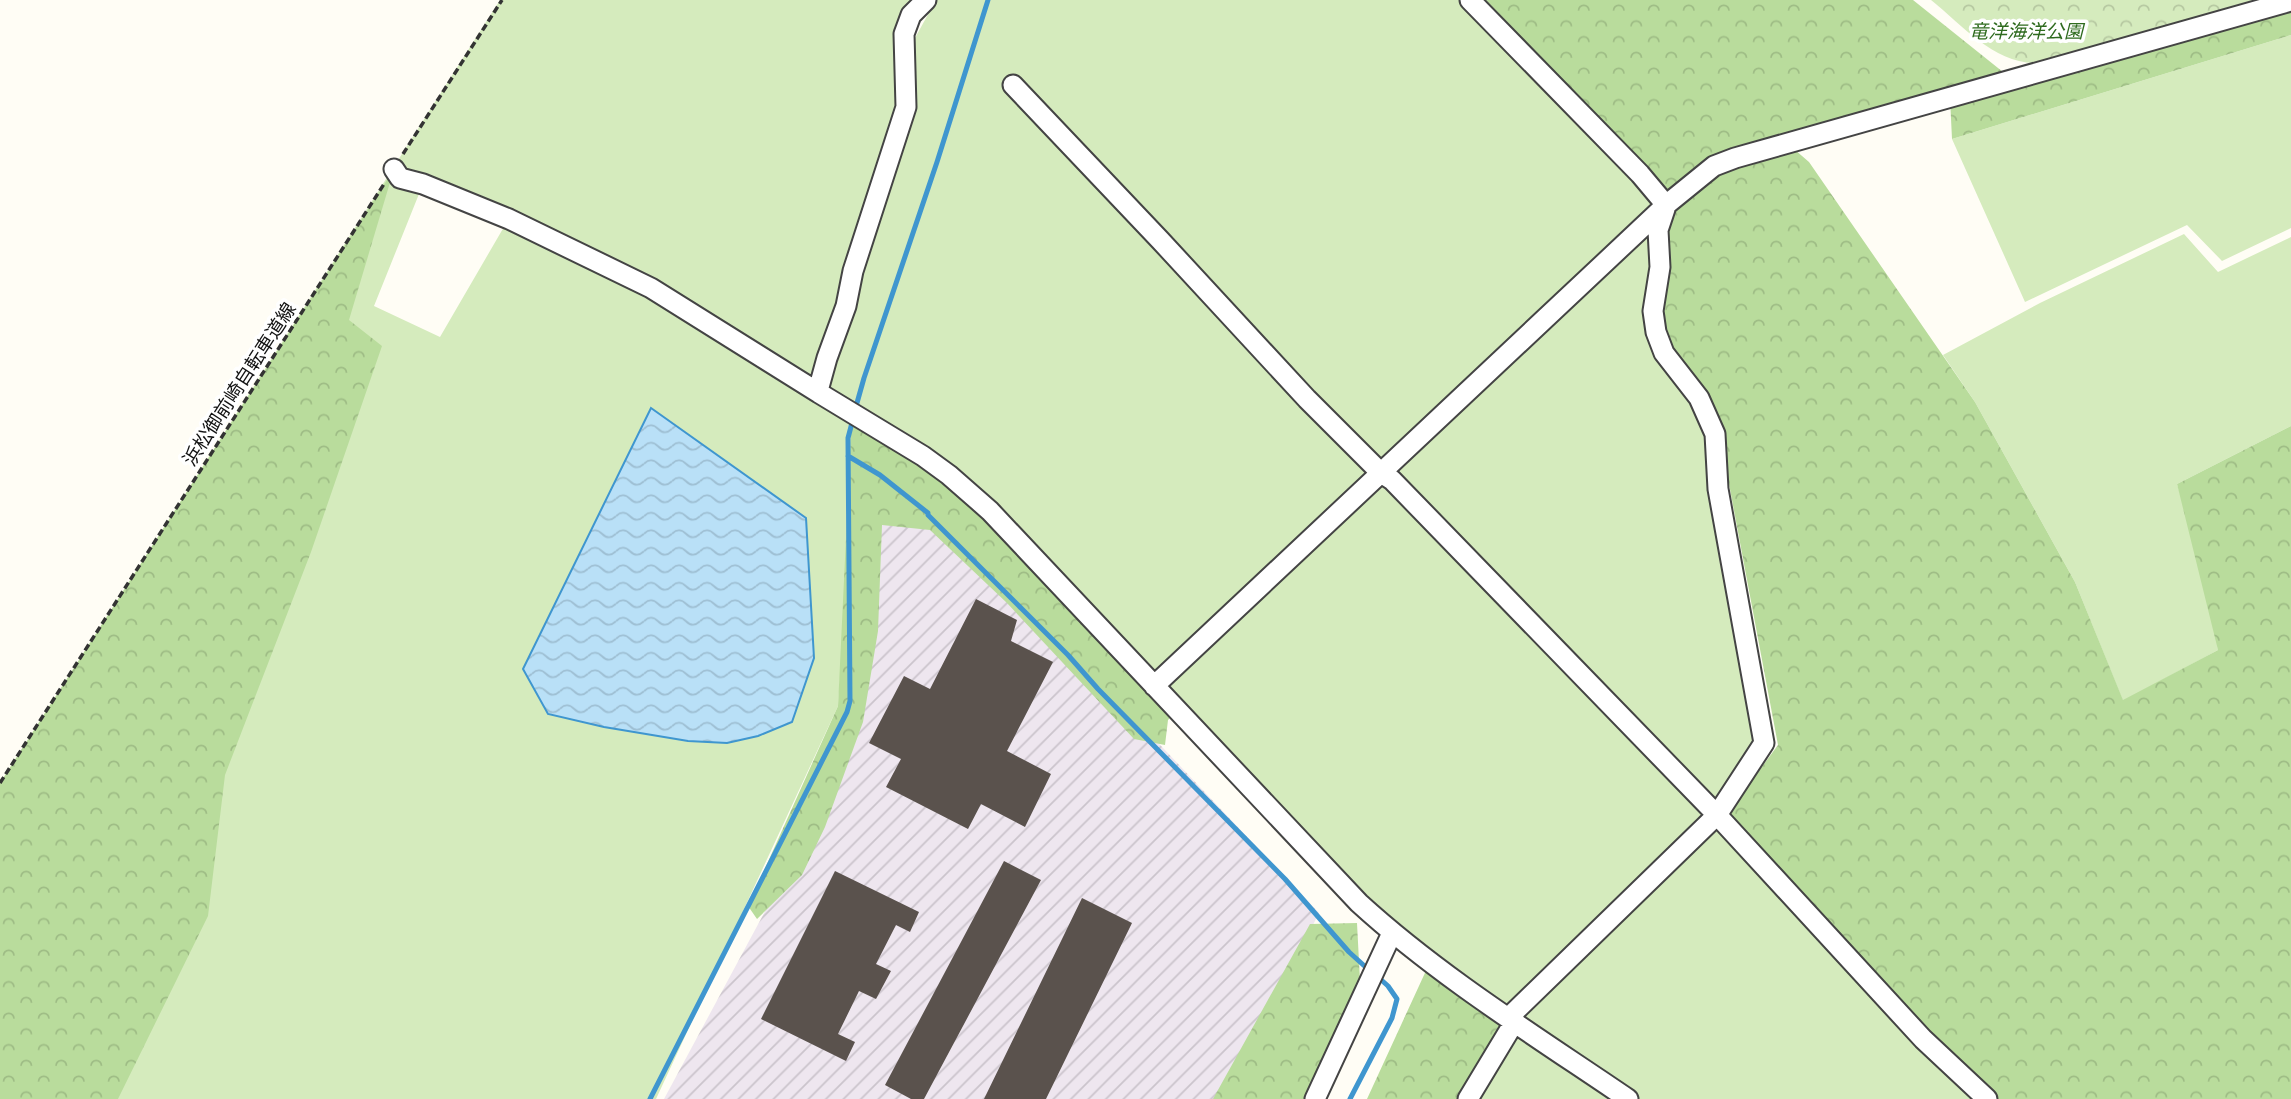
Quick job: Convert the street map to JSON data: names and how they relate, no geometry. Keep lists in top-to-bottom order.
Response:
{
  "streets": {
    "path": ["浜松御前崎自転車道線"]
  },
  "parks": ["竜洋海洋公園"]
}
